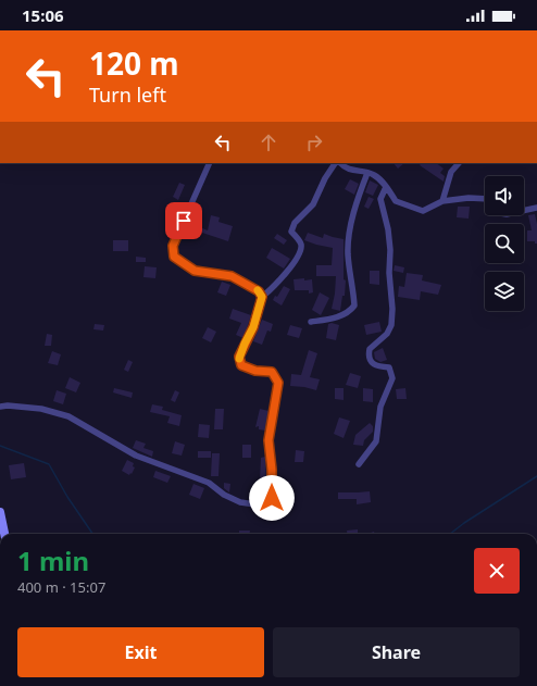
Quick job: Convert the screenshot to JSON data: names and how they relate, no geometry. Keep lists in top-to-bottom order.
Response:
{
  "page": {
    "status": "15:06",
    "turn": ["120 m", "Turn left"],
    "heading": ["1 min", "400 m · 15:07"],
    "buttons": ["Exit", "Share"]
  }
}
